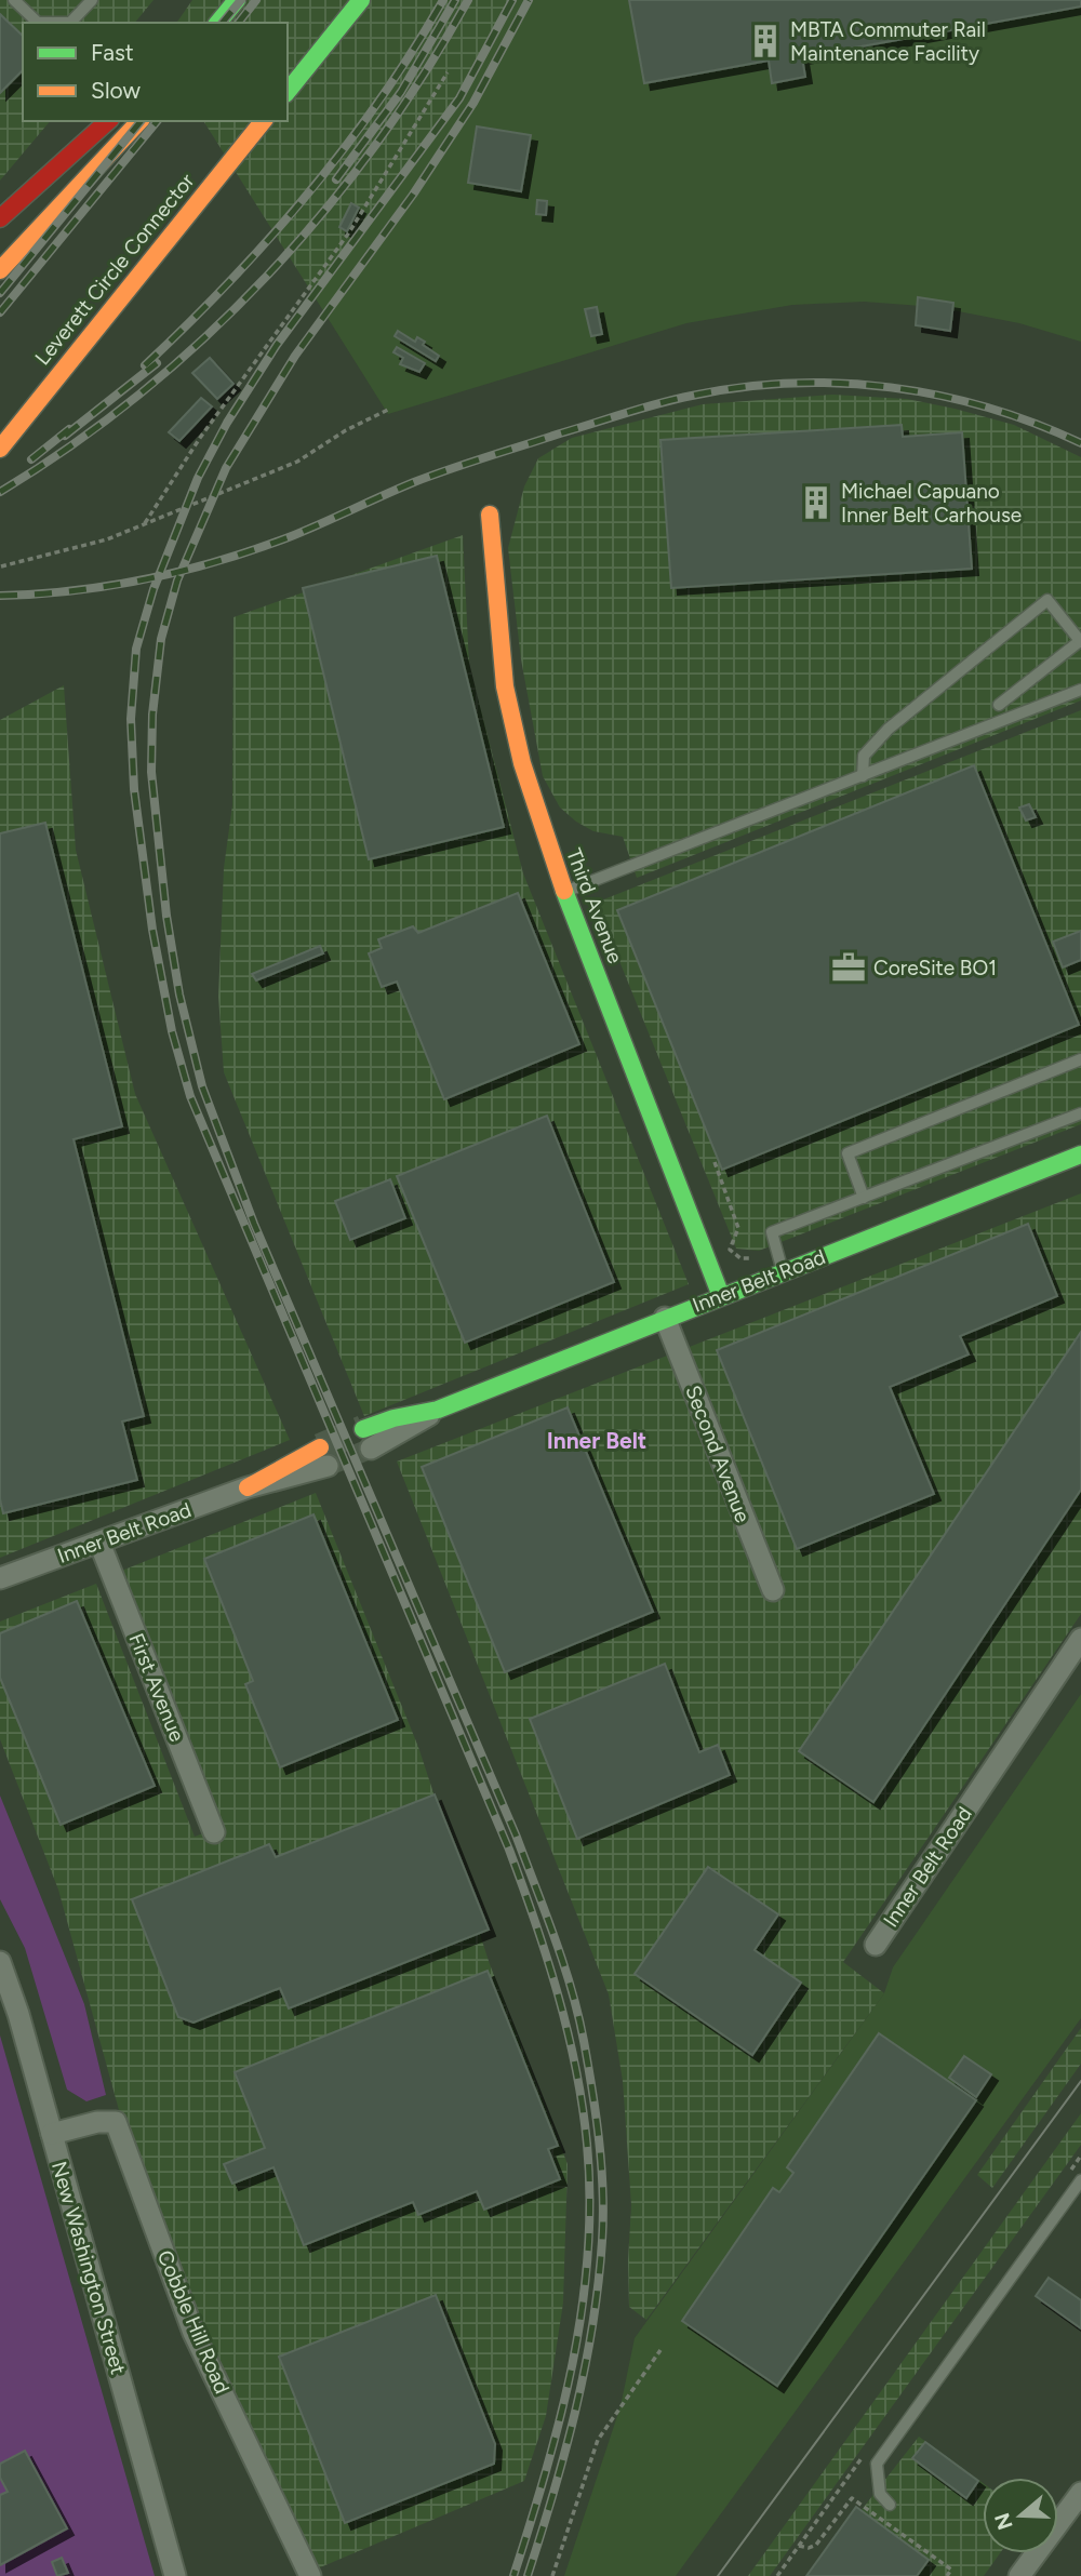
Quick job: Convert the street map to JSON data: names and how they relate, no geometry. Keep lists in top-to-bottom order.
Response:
{
  "streets": {
    "main road": ["Leverett Circle Connector", "Third Avenue", "Inner Belt Road"],
    "street": [
      "Second Avenue",
      "First Avenue",
      "New Washington Street",
      "Cobble Hill Road"
    ]
  },
  "crossings": [
    ["Third Avenue", "Inner Belt Road"],
    ["Inner Belt Road", "Second Avenue"],
    ["Inner Belt Road", "First Avenue"],
    ["New Washington Street", "Cobble Hill Road"]
  ],
  "districts": ["Inner Belt"],
  "places": {
    "building": ["MBTA Commuter Rail Maintenance Facility", "Michael Capuano Inner Belt Carhouse"],
    "office": ["CoreSite BO1"]
  },
  "legend": ["Fast", "Slow"],
  "north": "left"
}
